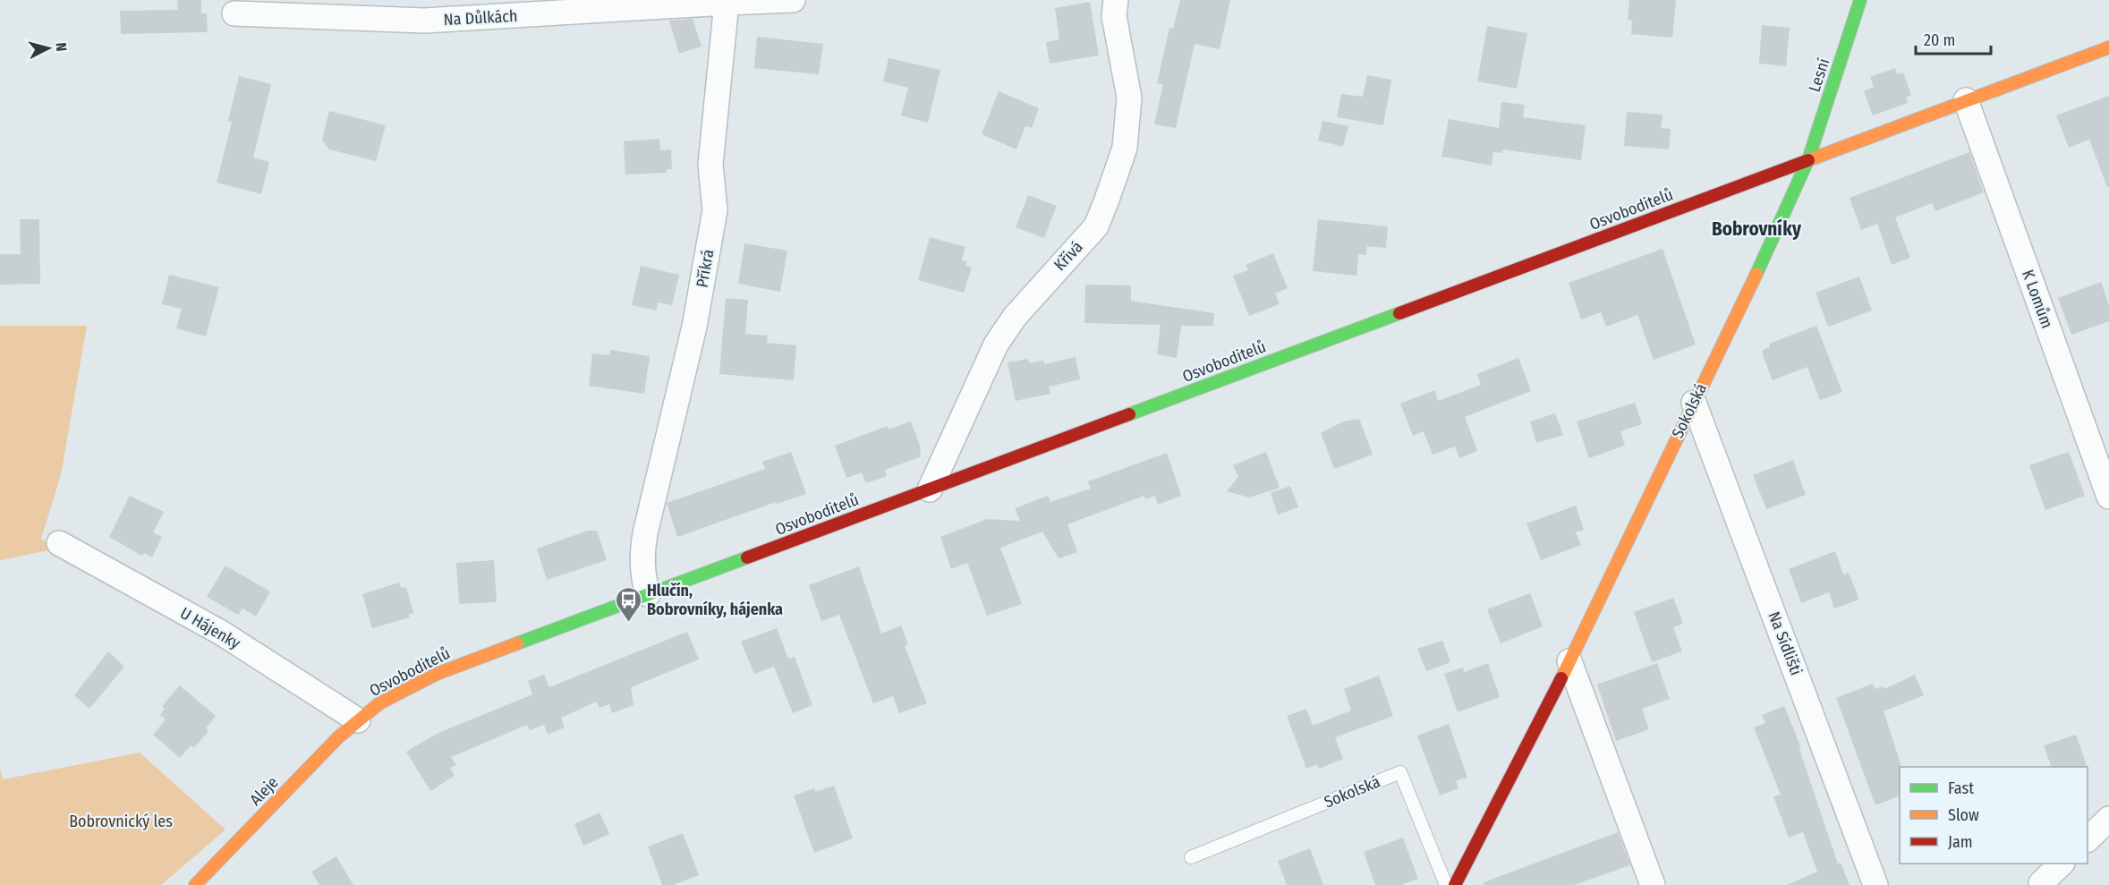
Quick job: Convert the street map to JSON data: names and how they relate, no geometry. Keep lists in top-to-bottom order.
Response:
{
  "streets": {
    "street": [
      "Na Důlkách",
      "Lesní",
      "Osvoboditelů",
      "Křivá",
      "Příkrá",
      "K Lomům",
      "Sokolská",
      "U Hájenky",
      "Na Sídlišti",
      "Aleje"
    ]
  },
  "crossings": [
    ["Na Důlkách", "Příkrá"],
    ["Lesní", "Osvoboditelů"],
    ["Lesní", "Sokolská"],
    ["Osvoboditelů", "Křivá"],
    ["Osvoboditelů", "Příkrá"],
    ["Osvoboditelů", "K Lomům"],
    ["Osvoboditelů", "Sokolská"],
    ["Osvoboditelů", "U Hájenky"],
    ["Osvoboditelů", "Aleje"],
    ["Sokolská", "Na Sídlišti"],
    ["U Hájenky", "Aleje"]
  ],
  "districts": ["Bobrovníky"],
  "parks": ["Bobrovnický les"],
  "places": {
    "bus stop": ["Hlučín, Bobrovníky, hájenka"]
  },
  "legend": ["Fast", "Slow", "Jam"],
  "scale_bar": "20 m",
  "north": "right"
}
